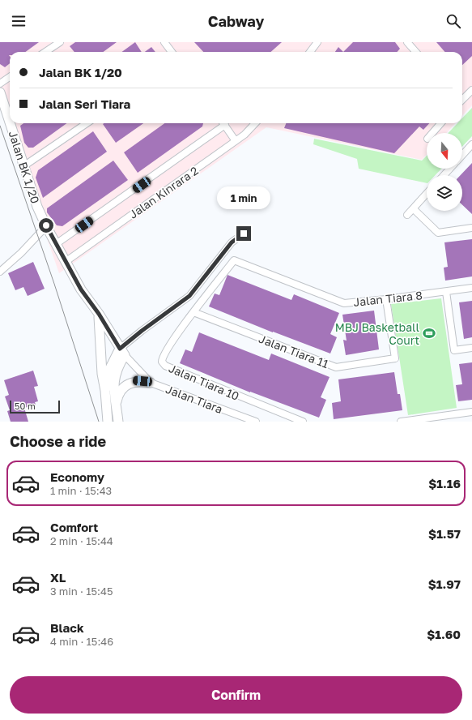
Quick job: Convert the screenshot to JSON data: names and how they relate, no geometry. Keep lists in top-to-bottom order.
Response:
{
  "streets": {
    "street": [
      "Jalan BK 1/20",
      "Jalan Kinrara 2",
      "Jalan Tiara 8",
      "Jalan Tiara 11",
      "Jalan Tiara 10",
      "Jalan Tiara"
    ]
  },
  "crossings": [
    ["Jalan BK 1/20", "Jalan Kinrara 2"],
    ["Jalan BK 1/20", "Jalan Tiara"],
    ["Jalan Tiara 8", "Jalan Tiara 11"],
    ["Jalan Tiara 8", "Jalan Tiara 10"],
    ["Jalan Tiara 11", "Jalan Tiara 10"]
  ],
  "places": {
    "sports": ["MBJ Basketball Court"]
  },
  "scale_bar": "50 m",
  "north": "bottom",
  "page": {
    "header": "Cabway",
    "banner": ["Jalan BK 1/20", "Jalan Seri Tiara"],
    "bubble": "1 min",
    "scale": "50 m",
    "heading": "Choose a ride",
    "list": [
      {
        "name": "Economy",
        "note": "1 min · 15:43",
        "value": "$1.16"
      },
      {
        "name": "Comfort",
        "note": "2 min · 15:44",
        "value": "$1.57"
      },
      {
        "name": "XL",
        "note": "3 min · 15:45",
        "value": "$1.97"
      },
      {
        "name": "Black",
        "note": "4 min · 15:46",
        "value": "$1.60"
      }
    ],
    "buttons": "Confirm"
  }
}
